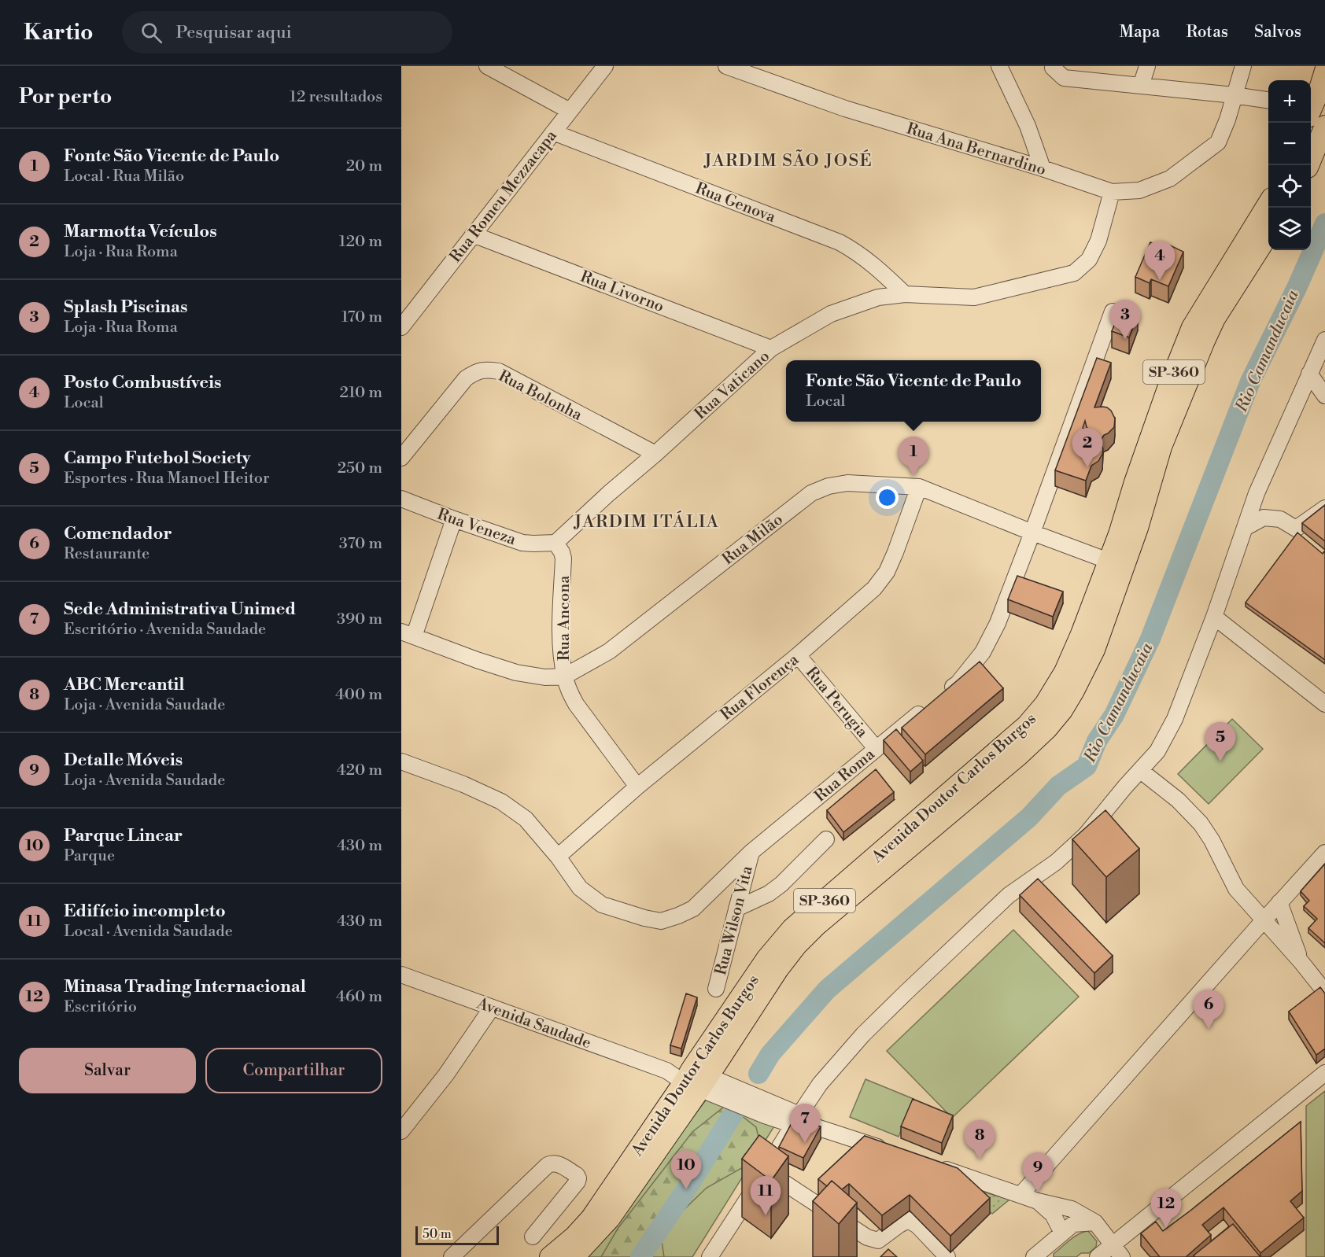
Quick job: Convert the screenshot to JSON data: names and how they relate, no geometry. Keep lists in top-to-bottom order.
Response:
{
  "streets": {
    "main road": ["SP-360", "Avenida Doutor Carlos Burgos"],
    "street": [
      "Rua Ana Bernardino",
      "Rua Romeu Mezzacapa",
      "Rua Genova",
      "Rua Livorno",
      "Rua Vaticano",
      "Rua Bolonha",
      "Rua Veneza",
      "Rua Milão",
      "Rua Ancona",
      "Rua Florença",
      "Rua Perugia",
      "Rua Roma",
      "Rua Wilson Vita",
      "Avenida Saudade"
    ]
  },
  "crossings": [
    ["Rua Ana Bernardino", "Rua Vaticano"],
    ["Rua Romeu Mezzacapa", "Rua Genova"],
    ["Rua Romeu Mezzacapa", "Rua Livorno"],
    ["Rua Genova", "Rua Vaticano"],
    ["Rua Livorno", "Rua Vaticano"],
    ["Rua Vaticano", "Rua Bolonha"],
    ["Rua Vaticano", "Rua Veneza"],
    ["Rua Vaticano", "Rua Ancona"],
    ["Rua Veneza", "Rua Ancona"],
    ["Rua Milão", "Rua Ancona"],
    ["Rua Milão", "Rua Florença"],
    ["Rua Milão", "Avenida Doutor Carlos Burgos"],
    ["Rua Ancona", "Rua Florença"],
    ["Rua Florença", "Rua Perugia"],
    ["Rua Florença", "Rua Roma"],
    ["Rua Perugia", "Rua Roma"],
    ["Rua Roma", "Rua Wilson Vita"],
    ["Avenida Doutor Carlos Burgos", "Avenida Saudade"]
  ],
  "districts": ["JARDIM SÃO JOSÉ", "JARDIM ITÁLIA"],
  "water": ["Rio Camanducaia"],
  "scale_bar": "50 m",
  "page": {
    "header": "Kartio",
    "search": "Pesquisar aqui",
    "nav": ["Mapa", "Rotas", "Salvos"],
    "heading": ["Por perto", "12 resultados"],
    "map_buttons": ["+", "−"],
    "list": [
      {
        "mark": "1",
        "name": "Fonte São Vicente de Paulo",
        "note": "Local · Rua Milão",
        "value": "20 m"
      },
      {
        "mark": "2",
        "name": "Marmotta Veículos",
        "note": "Loja · Rua Roma",
        "value": "120 m"
      },
      {
        "mark": "3",
        "name": "Splash Piscinas",
        "note": "Loja · Rua Roma",
        "value": "170 m"
      },
      {
        "mark": "4",
        "name": "Posto Combustíveis",
        "note": "Local",
        "value": "210 m"
      },
      {
        "mark": "5",
        "name": "Campo Futebol Society",
        "note": "Esportes · Rua Manoel Heitor",
        "value": "250 m"
      },
      {
        "mark": "6",
        "name": "Comendador",
        "note": "Restaurante",
        "value": "370 m"
      },
      {
        "mark": "7",
        "name": "Sede Administrativa Unimed",
        "note": "Escritório · Avenida Saudade",
        "value": "390 m"
      },
      {
        "mark": "8",
        "name": "ABC Mercantil",
        "note": "Loja · Avenida Saudade",
        "value": "400 m"
      },
      {
        "mark": "9",
        "name": "Detalle Móveis",
        "note": "Loja · Avenida Saudade",
        "value": "420 m"
      },
      {
        "mark": "10",
        "name": "Parque Linear",
        "note": "Parque",
        "value": "430 m"
      },
      {
        "mark": "11",
        "name": "Edifício incompleto",
        "note": "Local · Avenida Saudade",
        "value": "430 m"
      },
      {
        "mark": "12",
        "name": "Minasa Trading Internacional",
        "note": "Escritório",
        "value": "460 m"
      }
    ],
    "pins": [
      "4",
      "3",
      "2",
      "1",
      "5",
      "6",
      "7",
      "8",
      "10",
      "9",
      "11",
      "12"
    ],
    "popup": ["Fonte São Vicente de Paulo", "Local"],
    "buttons": ["Salvar", "Compartilhar"],
    "scale": "50 m"
  }
}
